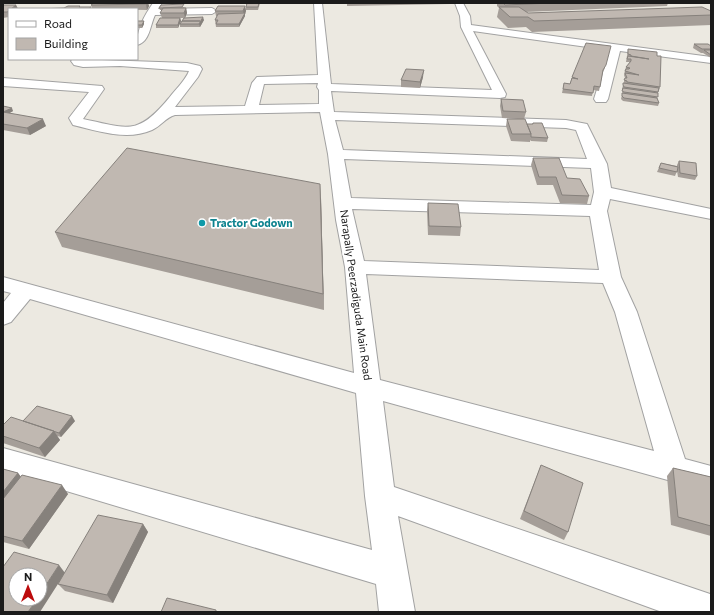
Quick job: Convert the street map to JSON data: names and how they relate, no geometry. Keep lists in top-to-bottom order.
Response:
{
  "streets": {
    "street": ["Narapally Peerzadiguda Main Road"]
  },
  "places": ["Tractor Godown"],
  "legend": ["Road", "Building"],
  "north": "top"
}
